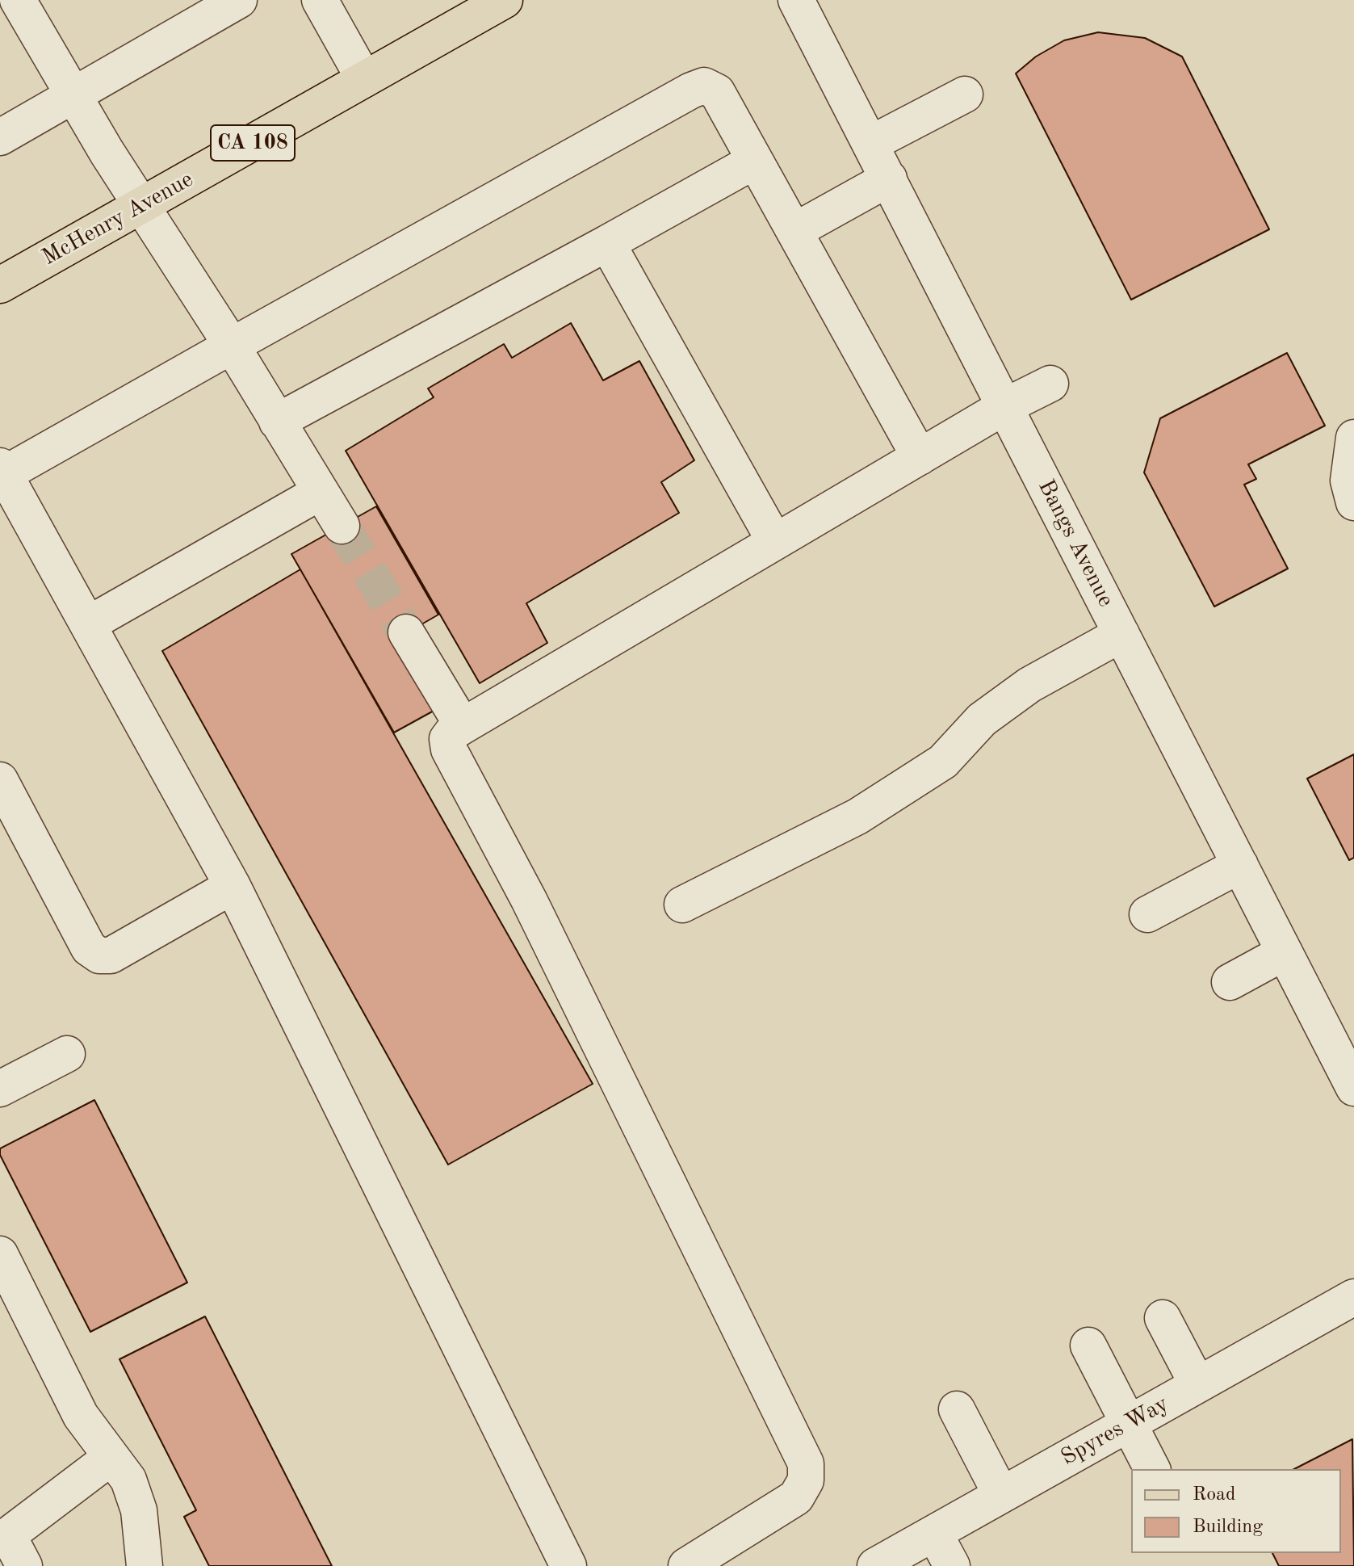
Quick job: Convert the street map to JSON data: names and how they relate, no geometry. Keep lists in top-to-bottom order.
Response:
{
  "streets": {
    "main road": ["CA 108", "McHenry Avenue"],
    "street": ["Bangs Avenue", "Spyres Way"]
  },
  "legend": ["Road", "Building"]
}
